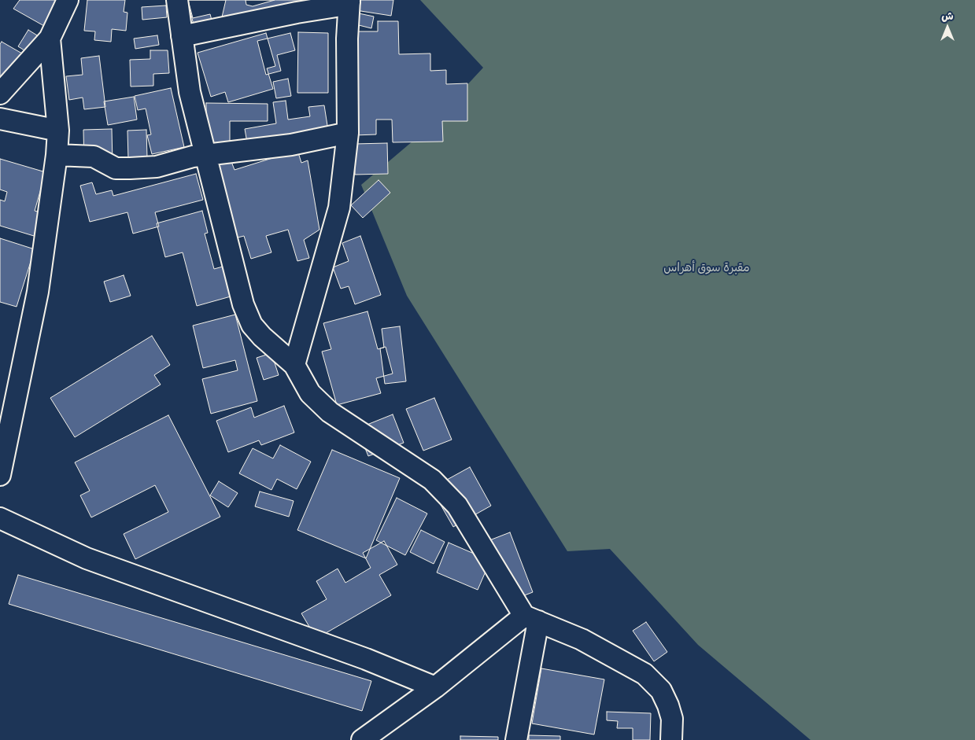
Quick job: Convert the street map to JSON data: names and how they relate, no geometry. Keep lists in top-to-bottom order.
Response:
{
  "parks": ["مقبرة سوق أهراس"],
  "north": "top"
}
